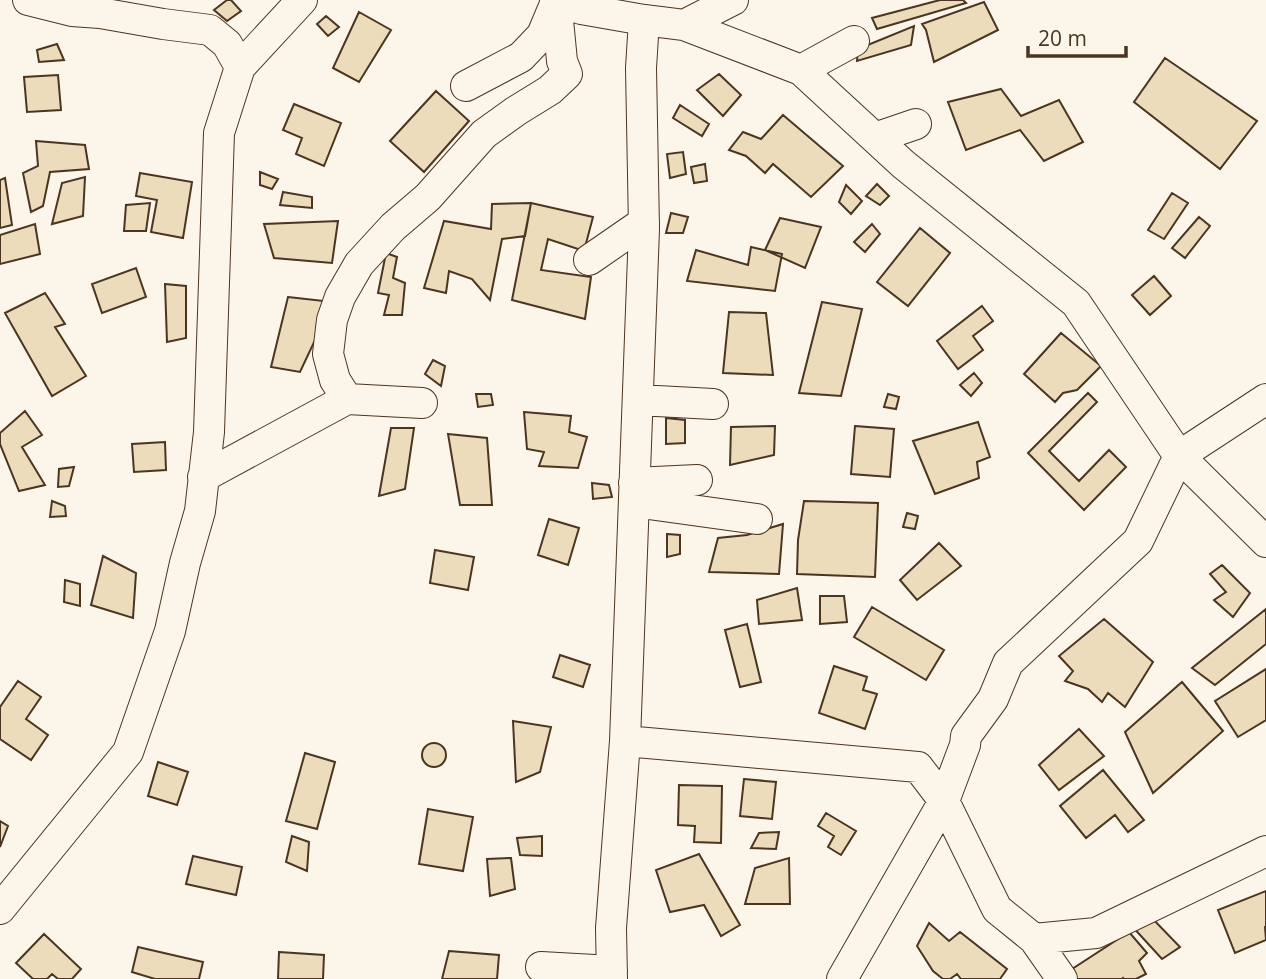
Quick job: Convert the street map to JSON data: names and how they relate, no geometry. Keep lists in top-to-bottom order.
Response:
{
  "scale_bar": "20 m"
}
